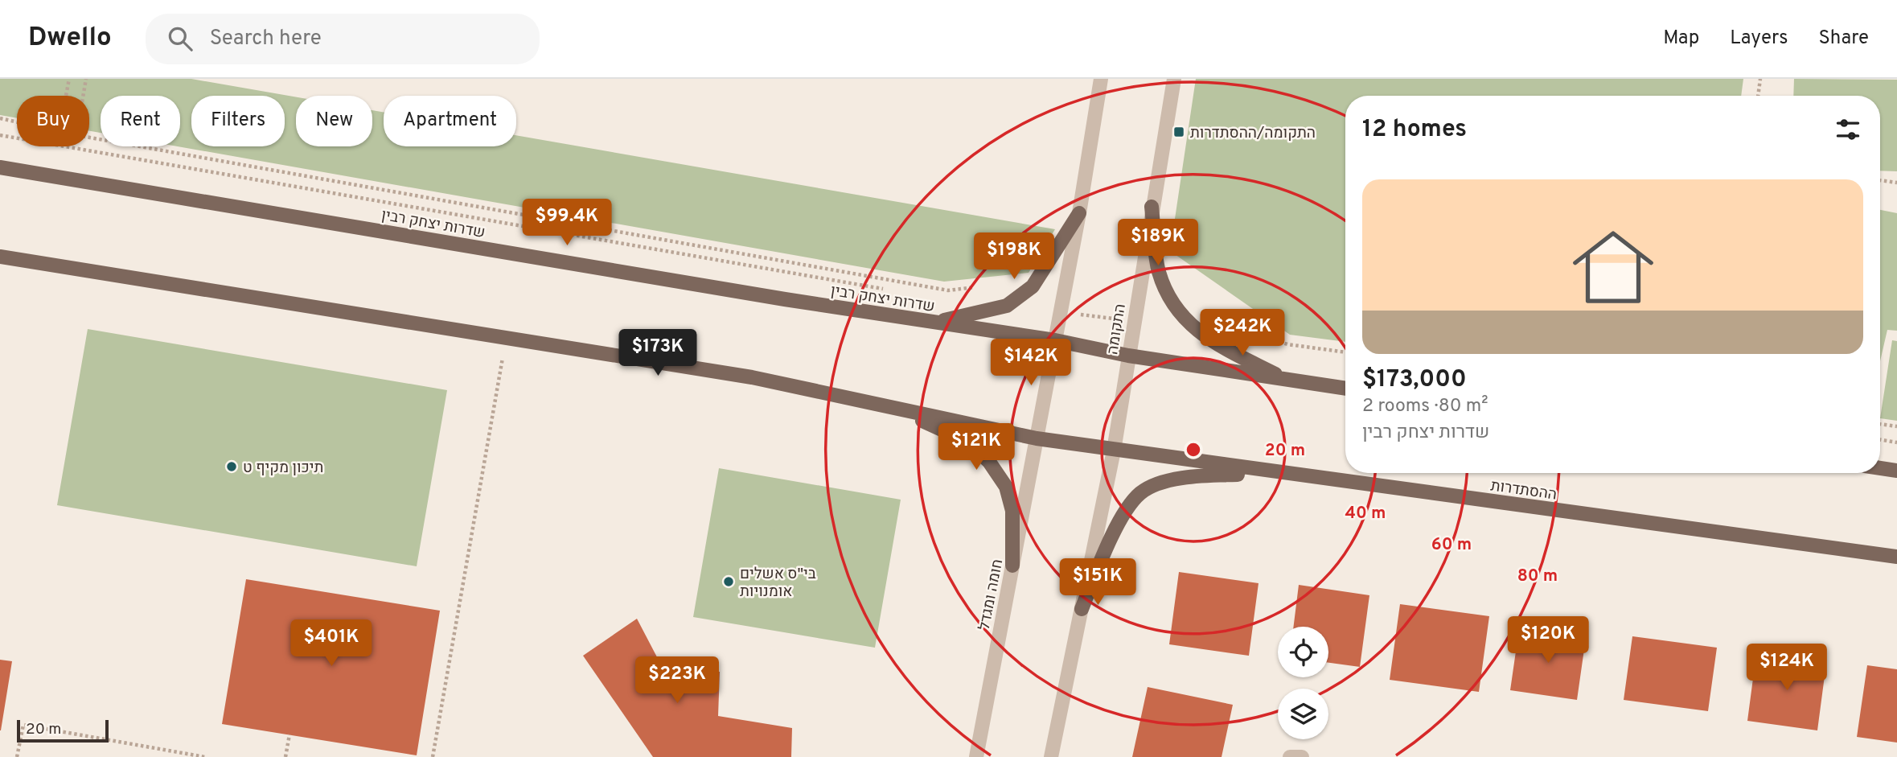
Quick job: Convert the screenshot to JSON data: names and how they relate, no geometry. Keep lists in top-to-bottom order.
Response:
{
  "streets": {
    "main road": ["שדרות יצחק רבין", "ההסתדרות"],
    "street": ["התקומה", "חומה ומגדל"]
  },
  "crossings": [
    ["שדרות יצחק רבין", "התקומה"],
    ["התקומה", "ההסתדרות"]
  ],
  "places": {
    "transit": ["התקומה/ההסתדרות"],
    "other": ["תיכון מקיף ט", "בי\"ס אשלים אומנויות"]
  },
  "scale_bar": "20 m",
  "page": {
    "header": "Dwello",
    "search": "Search here",
    "nav": ["Map", "Layers", "Share"],
    "chip": [
      "Buy",
      "Rent",
      "Filters",
      "New",
      "Apartment"
    ],
    "heading": "12 homes",
    "list": [
      {
        "name": "$173,000",
        "note": "2 rooms · 80 m² · שדרות יצחק רבין"
      }
    ],
    "price": [
      "$99.4K",
      "$189K",
      "$198K",
      "$242K",
      "$173K",
      "$142K",
      "$121K",
      "$151K",
      "$120K",
      "$401K",
      "$124K",
      "$223K"
    ],
    "scale": "20 m"
  },
  "rings": [
    "20 m",
    "40 m",
    "60 m",
    "80 m"
  ]
}
